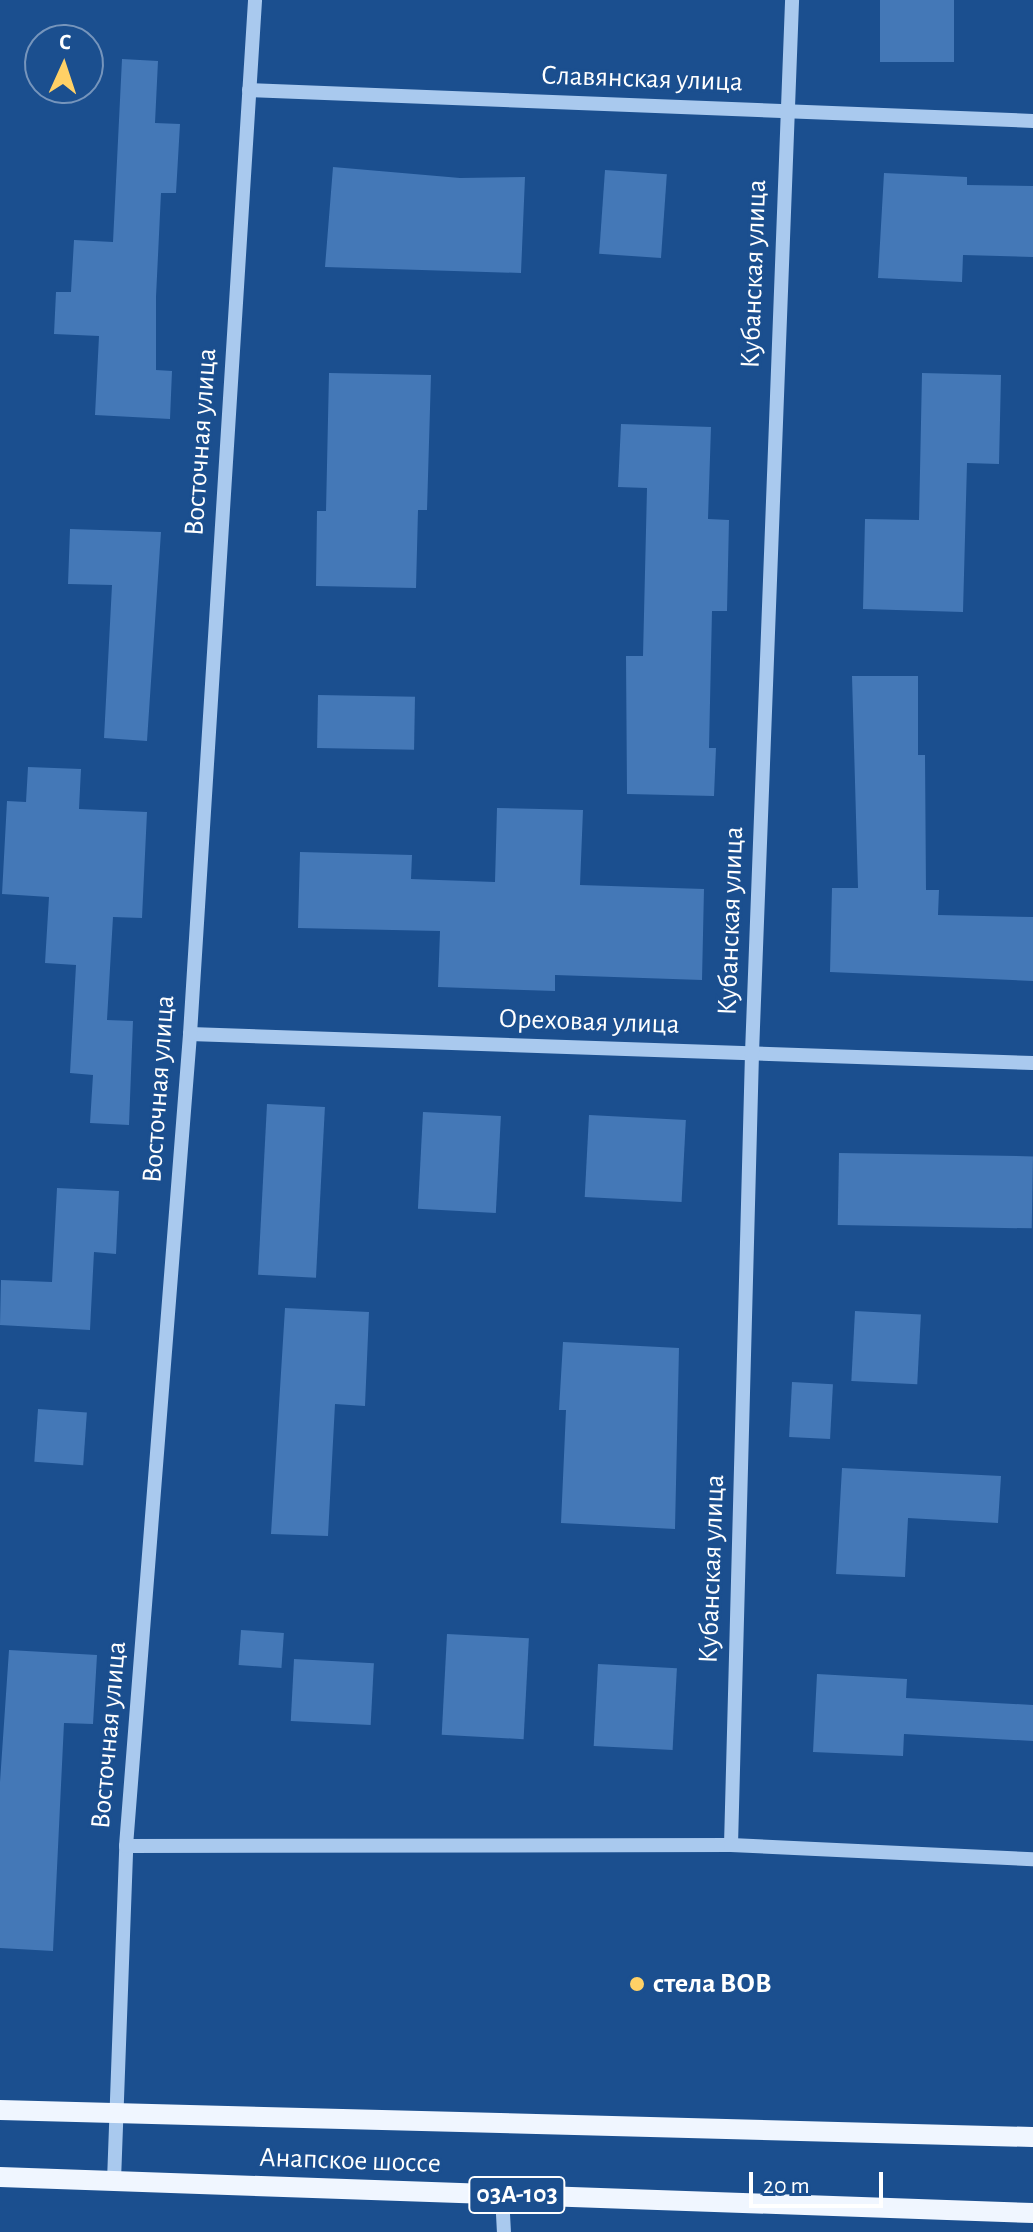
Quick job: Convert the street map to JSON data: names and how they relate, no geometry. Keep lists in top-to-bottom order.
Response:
{
  "streets": {
    "main road": ["Анапское шоссе", "03А-103"],
    "street": [
      "Славянская улица",
      "Кубанская улица",
      "Восточная улица",
      "Ореховая улица"
    ]
  },
  "crossings": [
    ["Славянская улица", "Кубанская улица"],
    ["Славянская улица", "Восточная улица"],
    ["Кубанская улица", "Ореховая улица"],
    ["Восточная улица", "Ореховая улица"],
    ["Восточная улица", "Анапское шоссе"]
  ],
  "places": ["стела ВОВ"],
  "scale_bar": "20 m",
  "north": "top"
}
